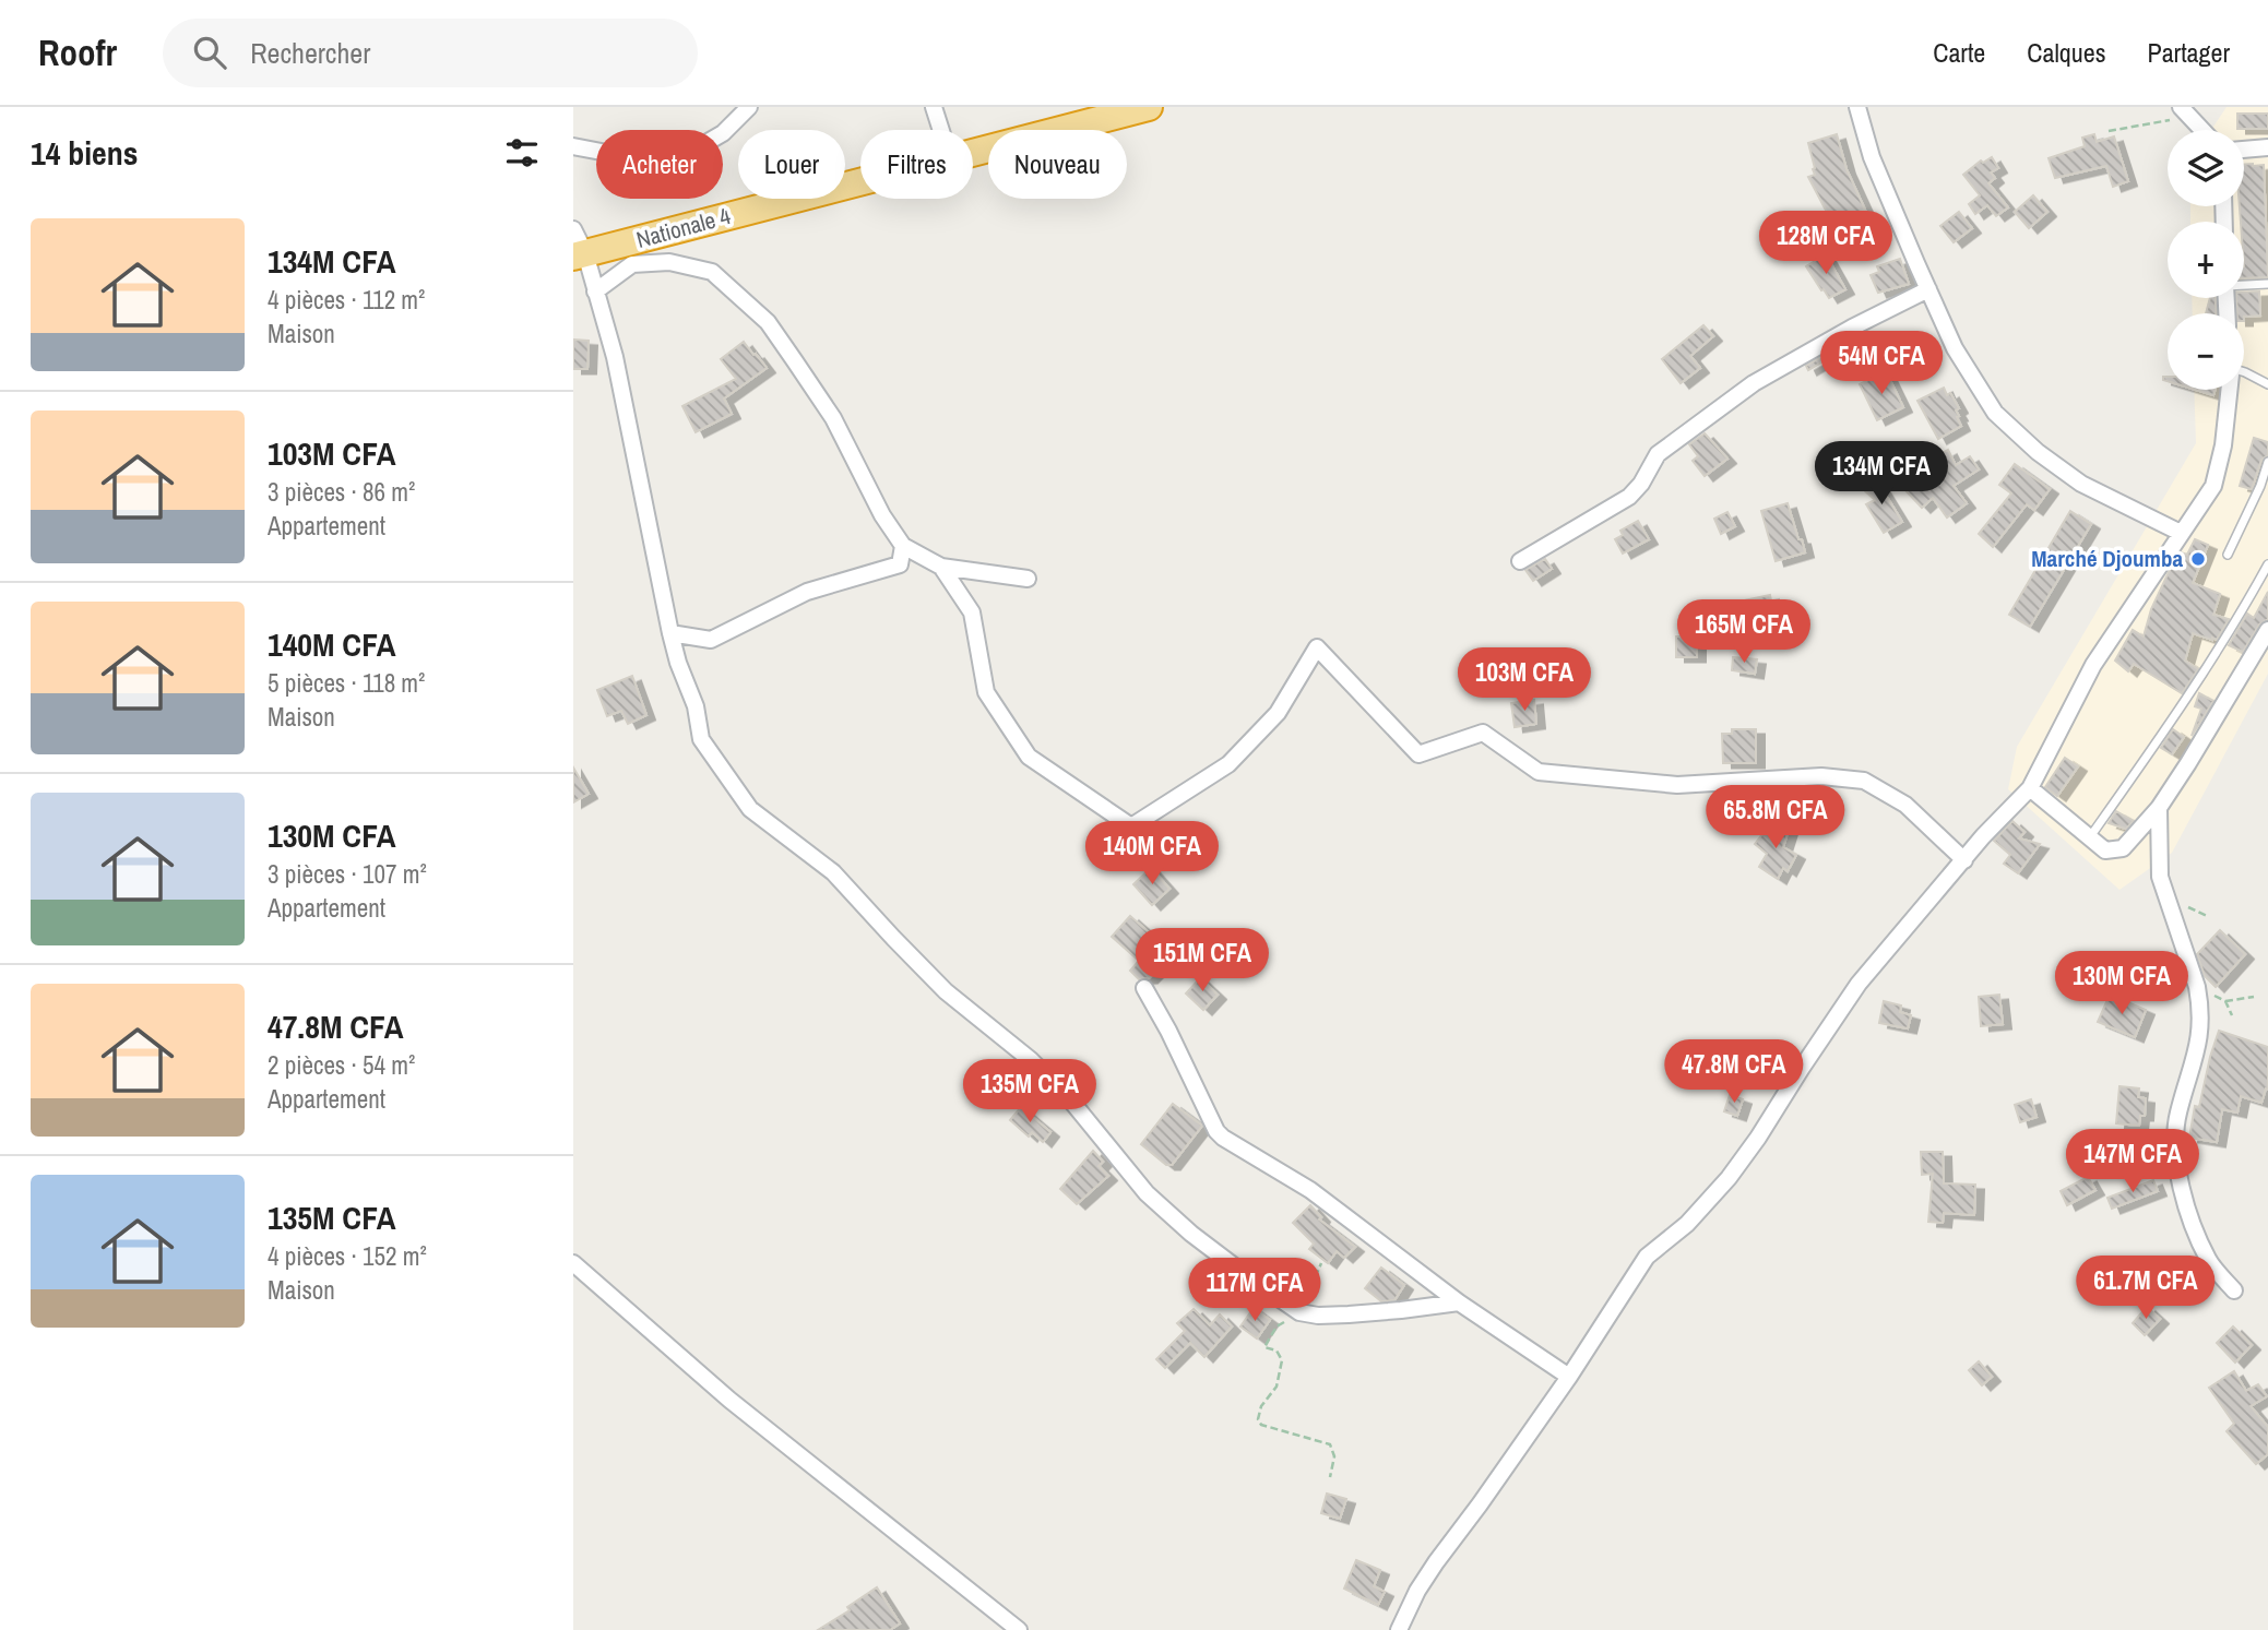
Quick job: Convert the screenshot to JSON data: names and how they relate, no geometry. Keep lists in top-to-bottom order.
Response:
{
  "streets": {
    "highway": ["Nationale 4"]
  },
  "places": ["Marché Djoumba"],
  "page": {
    "header": "Roofr",
    "search": "Rechercher",
    "nav": ["Carte", "Calques", "Partager"],
    "heading": "14 biens",
    "map_buttons": ["+", "−"],
    "chip": [
      "Acheter",
      "Louer",
      "Filtres",
      "Nouveau"
    ],
    "list": [
      {
        "name": "134M CFA",
        "note": "4 pièces · 112 m² · Maison"
      },
      {
        "name": "103M CFA",
        "note": "3 pièces · 86 m² · Appartement"
      },
      {
        "name": "140M CFA",
        "note": "5 pièces · 118 m² · Maison"
      },
      {
        "name": "130M CFA",
        "note": "3 pièces · 107 m² · Appartement"
      },
      {
        "name": "47.8M CFA",
        "note": "2 pièces · 54 m² · Appartement"
      },
      {
        "name": "135M CFA",
        "note": "4 pièces · 152 m² · Maison"
      }
    ],
    "price": [
      "128M CFA",
      "54M CFA",
      "134M CFA",
      "165M CFA",
      "103M CFA",
      "65.8M CFA",
      "140M CFA",
      "151M CFA",
      "130M CFA",
      "47.8M CFA",
      "135M CFA",
      "147M CFA",
      "61.7M CFA",
      "117M CFA"
    ]
  }
}
